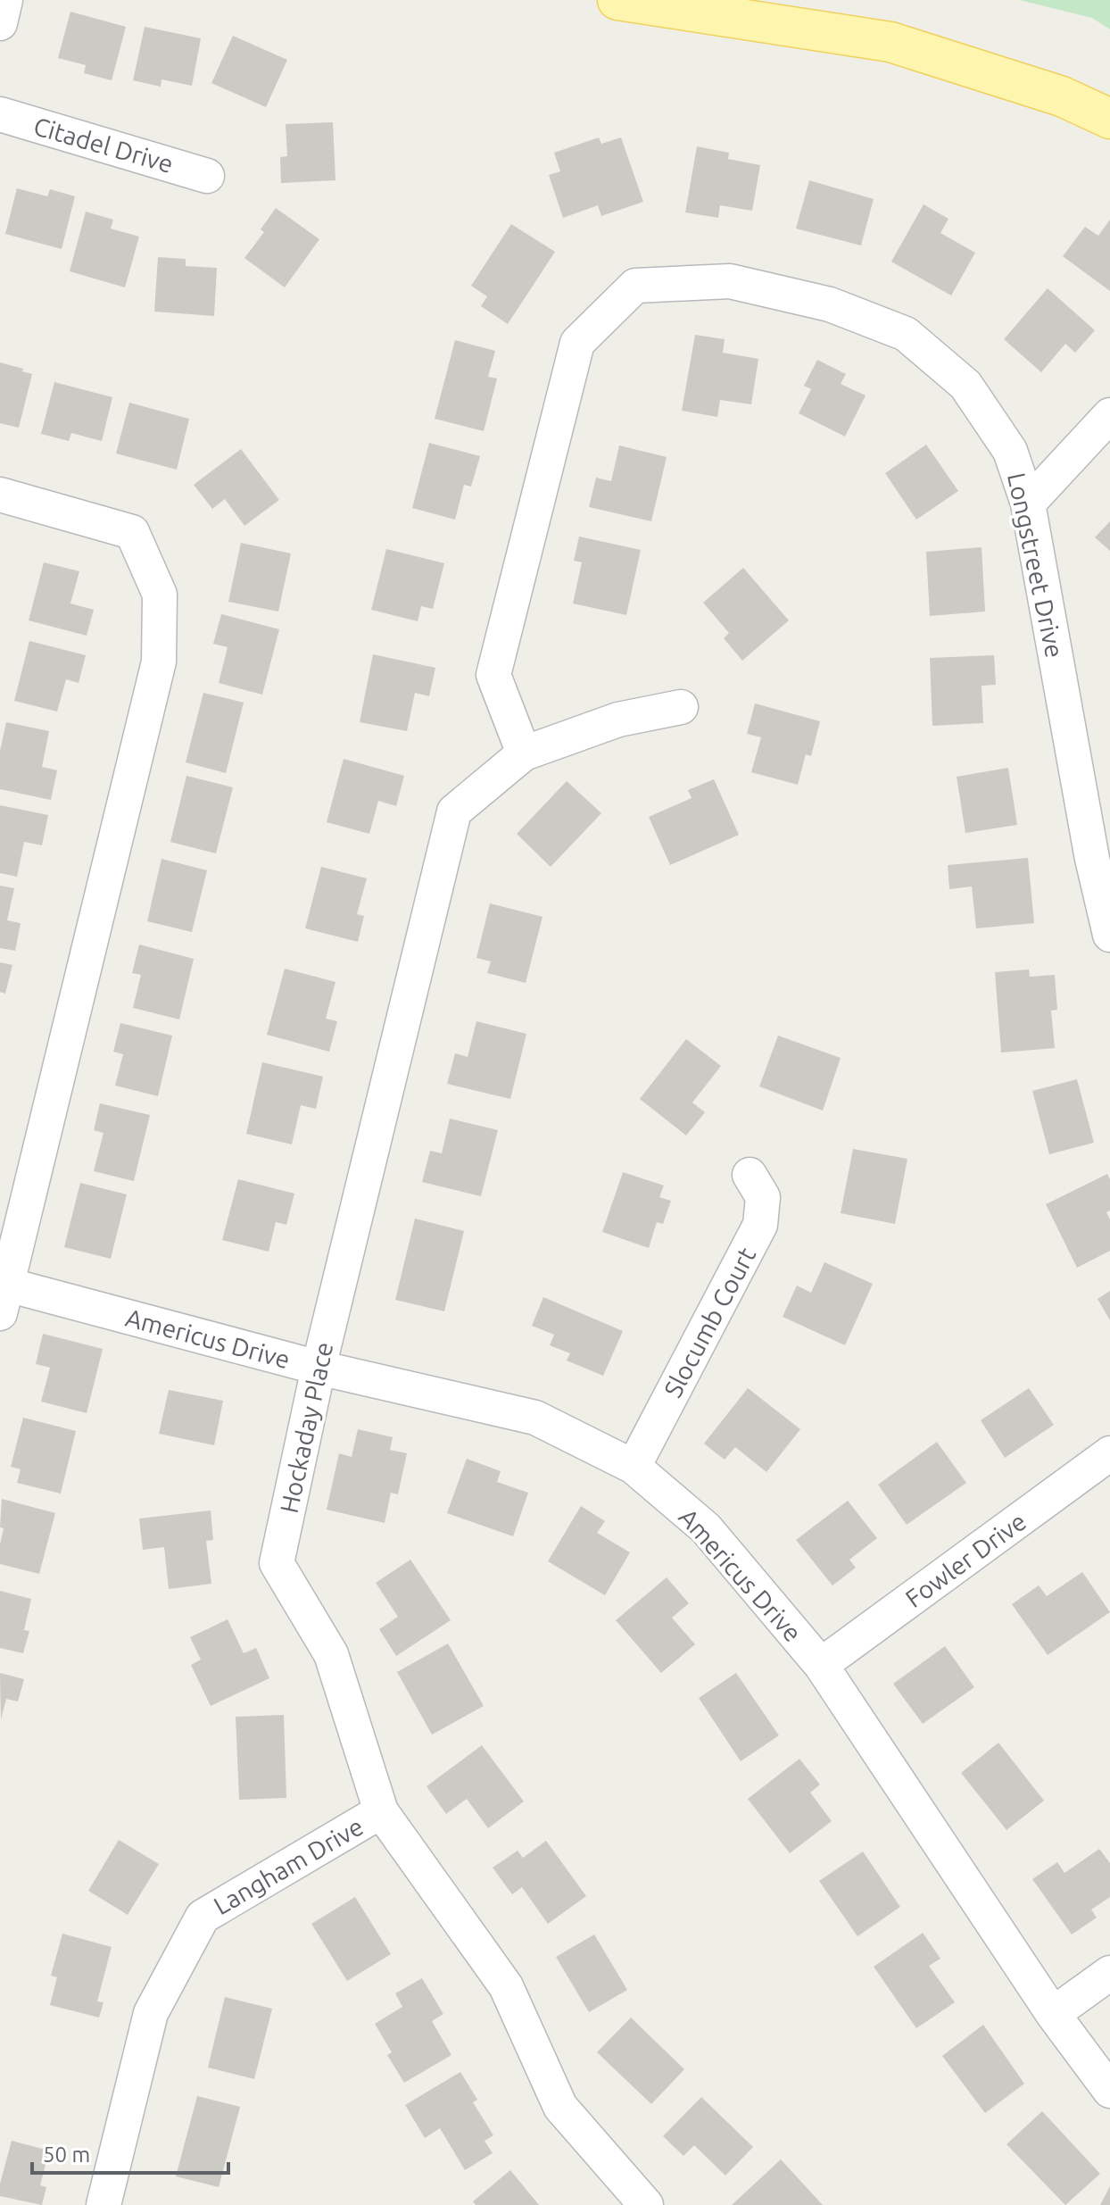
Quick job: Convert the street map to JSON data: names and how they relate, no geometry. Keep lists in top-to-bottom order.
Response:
{
  "streets": {
    "street": [
      "Citadel Drive",
      "Longstreet Drive",
      "Slocumb Court",
      "Americus Drive",
      "Hockaday Place",
      "Fowler Drive",
      "Langham Drive"
    ]
  },
  "crossings": [
    ["Longstreet Drive", "Hockaday Place"],
    ["Slocumb Court", "Americus Drive"],
    ["Americus Drive", "Hockaday Place"],
    ["Americus Drive", "Fowler Drive"],
    ["Hockaday Place", "Langham Drive"]
  ],
  "scale_bar": "50 m"
}
